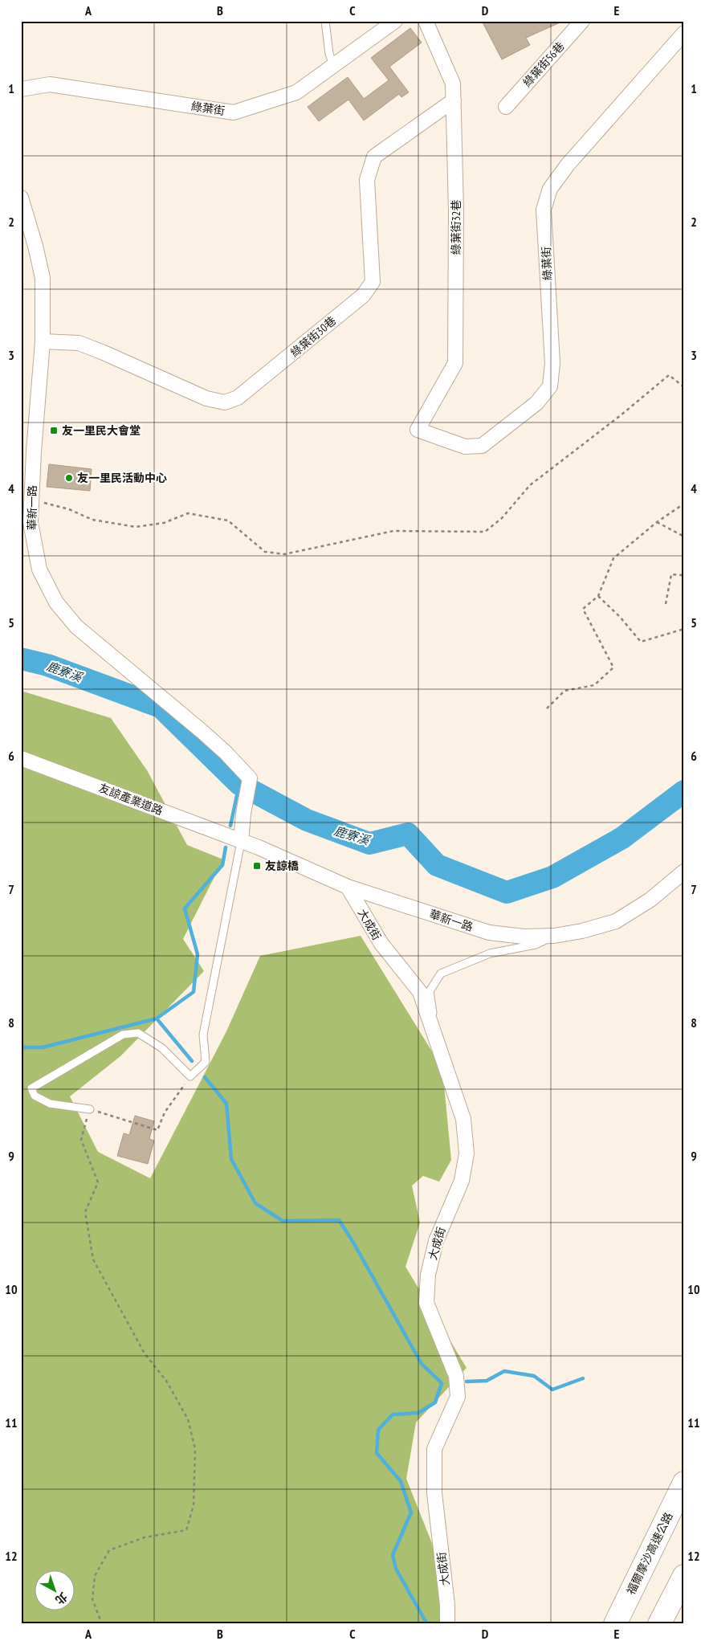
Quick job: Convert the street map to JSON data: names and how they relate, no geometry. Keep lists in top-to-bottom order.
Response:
{
  "streets": {
    "highway": ["福爾摩沙高速公路"],
    "street": [
      "綠葉街56巷",
      "綠葉街",
      "綠葉街32巷",
      "綠葉街30巷",
      "華新一路",
      "友諒產業道路",
      "大成街"
    ]
  },
  "crossings": [
    ["綠葉街", "綠葉街32巷"],
    ["綠葉街32巷", "綠葉街30巷"],
    ["綠葉街30巷", "華新一路"],
    ["華新一路", "友諒產業道路"],
    ["華新一路", "大成街"]
  ],
  "water": ["鹿寮溪"],
  "places": {
    "transit": ["友一里民大會堂", "友諒橋"],
    "other": ["友一里民活動中心"]
  },
  "north": "bottom right",
  "grid": {
    "columns": [
      "A",
      "B",
      "C",
      "D",
      "E"
    ],
    "rows": [
      "1",
      "2",
      "3",
      "4",
      "5",
      "6",
      "7",
      "8",
      "9",
      "10",
      "11",
      "12"
    ]
  }
}
